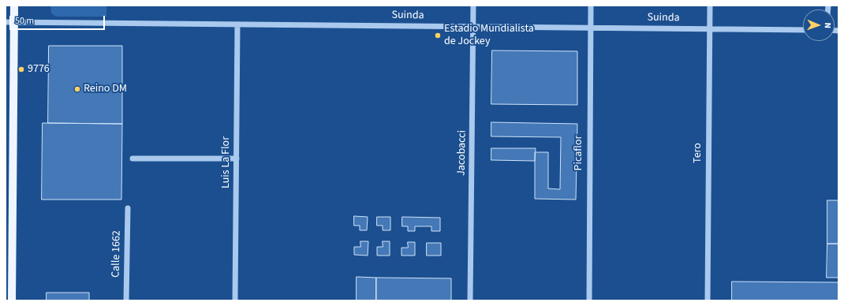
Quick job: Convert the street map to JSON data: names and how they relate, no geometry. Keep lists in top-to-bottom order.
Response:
{
  "streets": {
    "street": [
      "Suinda",
      "Jacobacci",
      "Picaflor",
      "Tero",
      "Luis La Flor",
      "Calle 1662"
    ]
  },
  "crossings": [
    ["Suinda", "Jacobacci"],
    ["Suinda", "Picaflor"],
    ["Suinda", "Tero"],
    ["Suinda", "Luis La Flor"]
  ],
  "places": ["Estadio Mundialista de Jockey", "9776", "Reino DM"],
  "scale_bar": "50 m",
  "north": "right"
}
